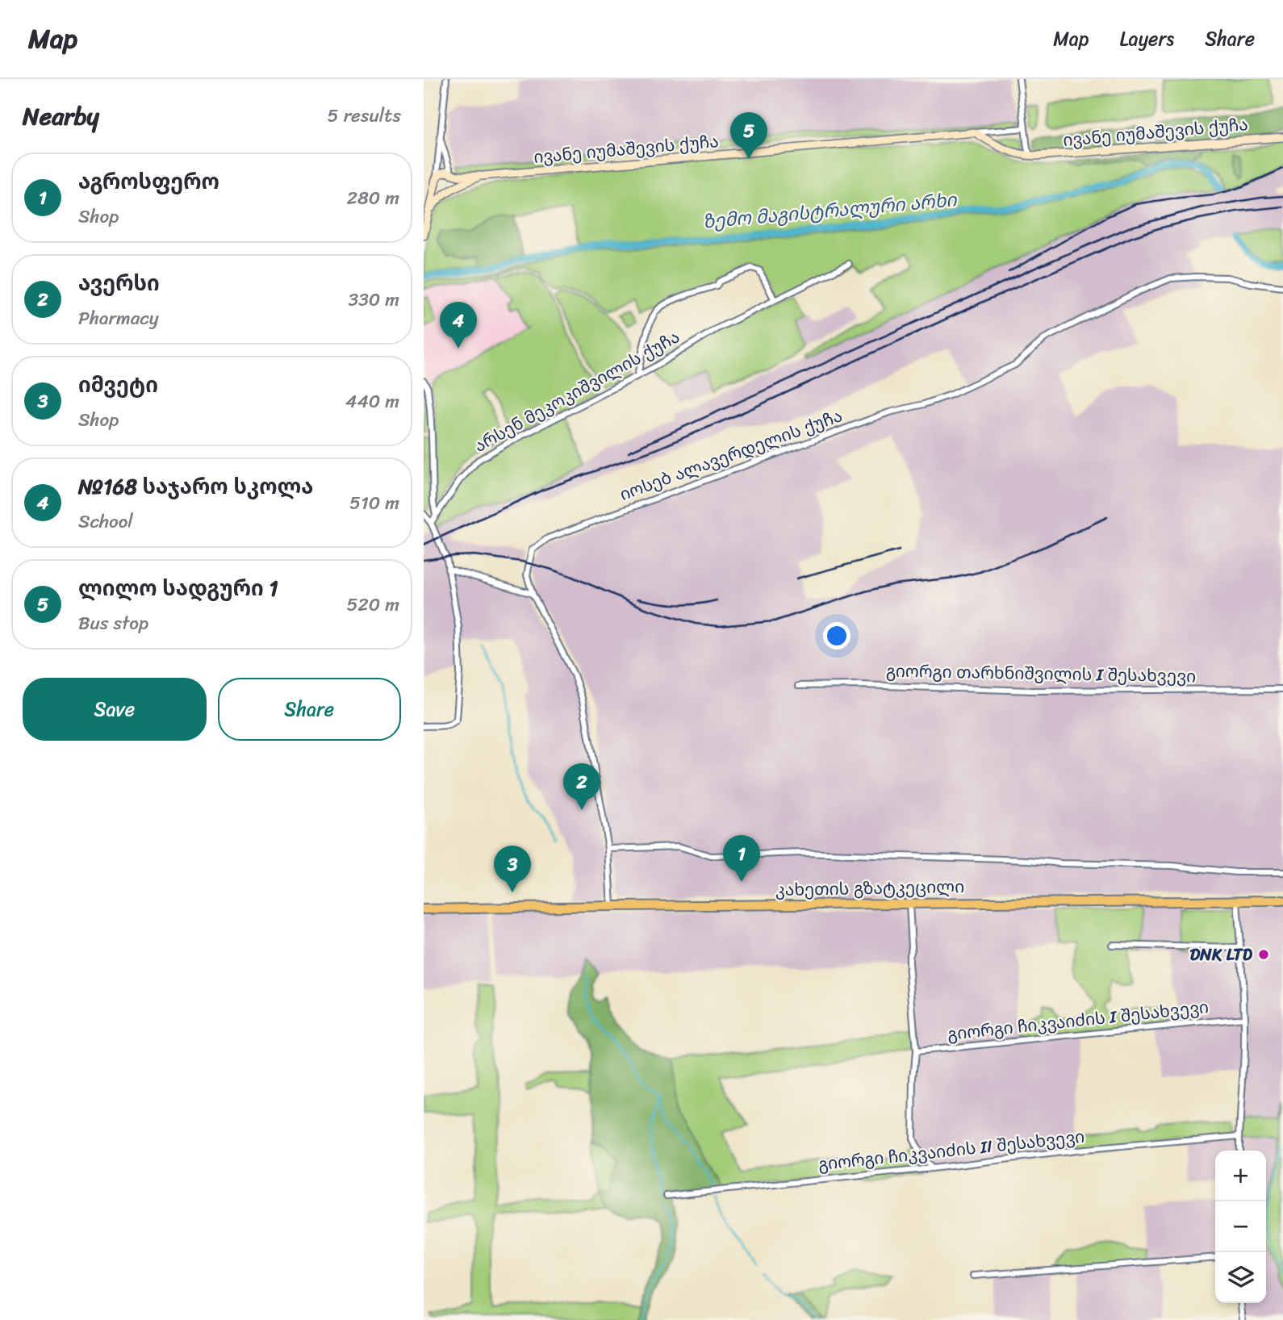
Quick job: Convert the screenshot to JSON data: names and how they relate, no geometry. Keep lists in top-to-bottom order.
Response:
{
  "streets": {
    "highway": ["კახეთის გზატკეცილი"],
    "street": [
      "ივანე იუმაშევის ქუჩა",
      "არსენ მეკოკიშვილის ქუჩა",
      "იოსებ ალავერდელის ქუჩა",
      "გიორგი თარხნიშვილის I შესახვევი",
      "გიორგი ჩიკვაიძის I შესახვევი",
      "გიორგი ჩიკვაიძის II შესახვევი"
    ]
  },
  "crossings": [
    ["იოსებ ალავერდელის ქუჩა", "კახეთის გზატკეცილი"]
  ],
  "water": ["ზემო მაგისტრალური არხი"],
  "places": ["DNK LTD"],
  "page": {
    "header": "Map",
    "nav": ["Map", "Layers", "Share"],
    "heading": ["Nearby", "5 results"],
    "pins": [
      "5",
      "4",
      "2",
      "1",
      "3"
    ],
    "list": [
      {
        "mark": "1",
        "name": "აგროსფერო",
        "note": "Shop",
        "value": "280 m"
      },
      {
        "mark": "2",
        "name": "ავერსი",
        "note": "Pharmacy",
        "value": "330 m"
      },
      {
        "mark": "3",
        "name": "იმვეტი",
        "note": "Shop",
        "value": "440 m"
      },
      {
        "mark": "4",
        "name": "№168 საჯარო სკოლა",
        "note": "School",
        "value": "510 m"
      },
      {
        "mark": "5",
        "name": "ლილო სადგური 1",
        "note": "Bus stop",
        "value": "520 m"
      }
    ],
    "buttons": ["Save", "Share"],
    "map_buttons": ["+", "−"]
  }
}
